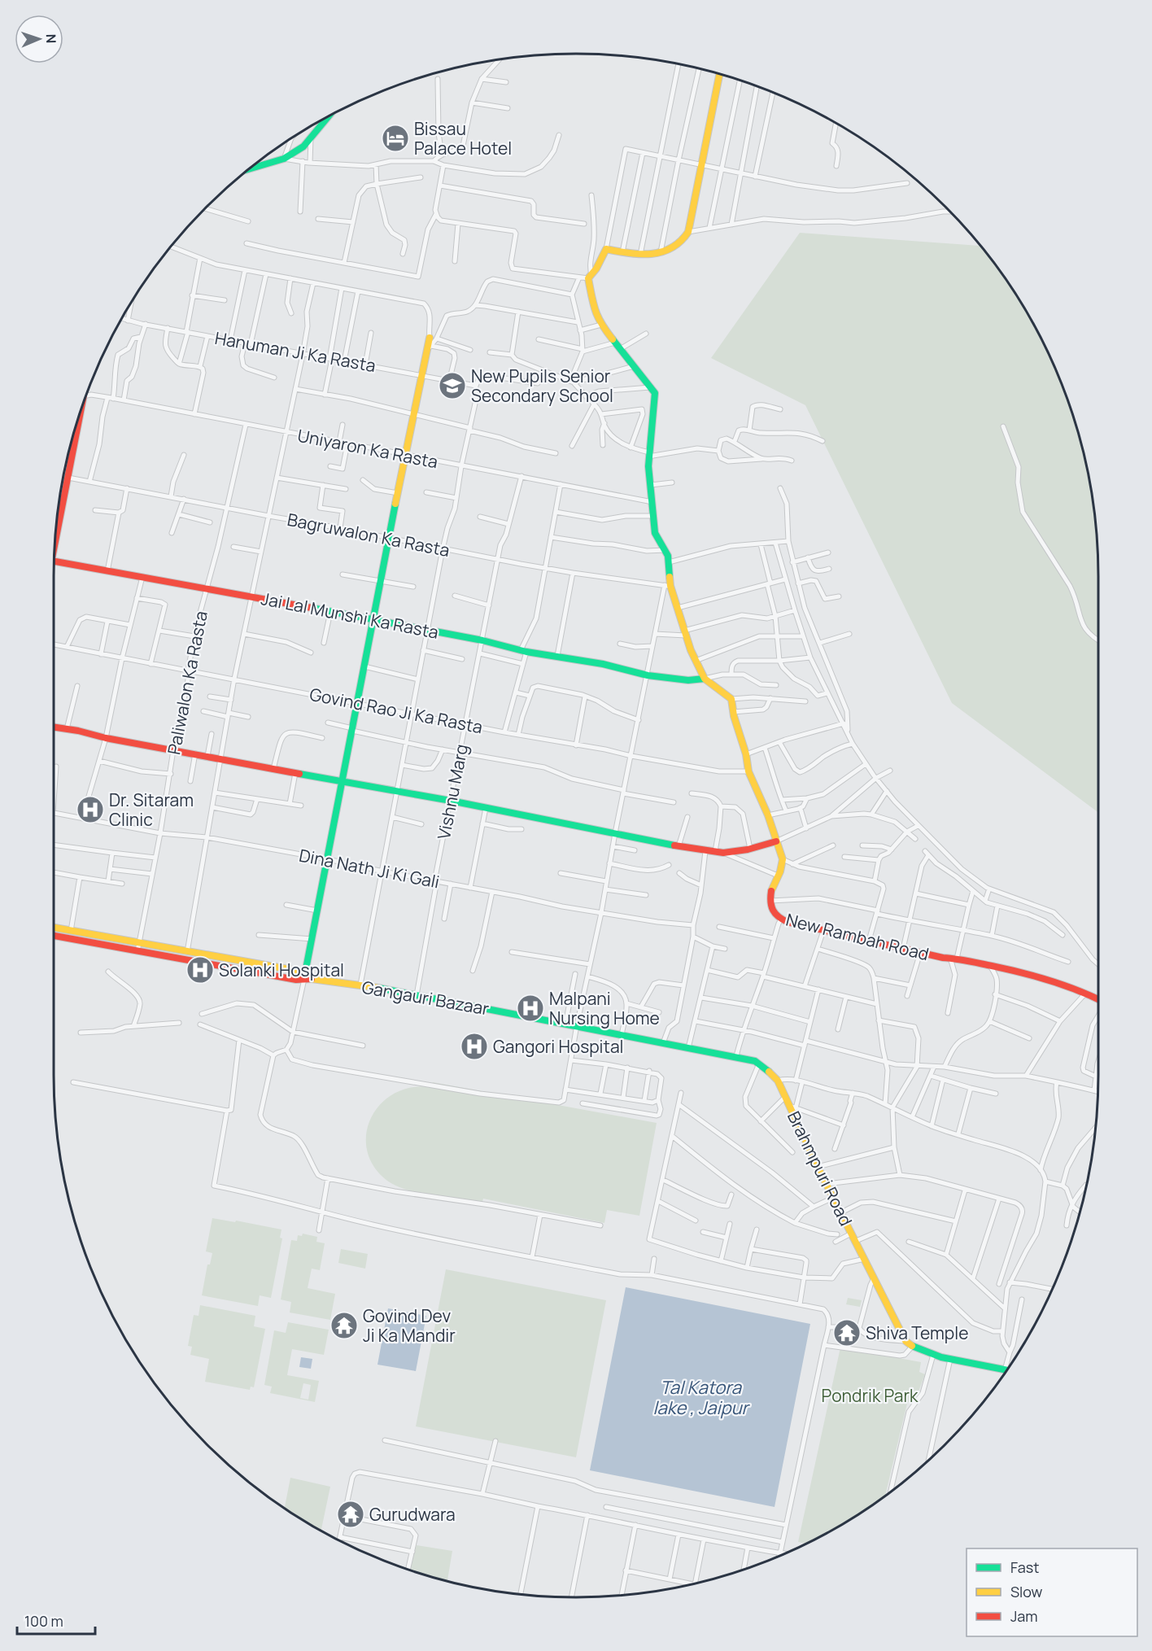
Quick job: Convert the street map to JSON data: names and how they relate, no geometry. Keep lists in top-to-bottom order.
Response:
{
  "streets": {
    "street": [
      "Hanuman Ji Ka Rasta",
      "Uniyaron Ka Rasta",
      "Bagruwalon Ka Rasta",
      "Jai Lal Munshi Ka Rasta",
      "Paliwalon Ka Rasta",
      "Govind Rao Ji Ka Rasta",
      "Vishnu Marg",
      "Dina Nath Ji Ki Gali",
      "New Rambah Road",
      "Gangauri Bazaar",
      "Brahmpuri Road"
    ]
  },
  "crossings": [
    ["Uniyaron Ka Rasta", "Paliwalon Ka Rasta"],
    ["Uniyaron Ka Rasta", "Vishnu Marg"],
    ["Bagruwalon Ka Rasta", "Paliwalon Ka Rasta"],
    ["Bagruwalon Ka Rasta", "Vishnu Marg"],
    ["Jai Lal Munshi Ka Rasta", "Paliwalon Ka Rasta"],
    ["Jai Lal Munshi Ka Rasta", "Vishnu Marg"],
    ["Paliwalon Ka Rasta", "Govind Rao Ji Ka Rasta"],
    ["Paliwalon Ka Rasta", "Dina Nath Ji Ki Gali"],
    ["Govind Rao Ji Ka Rasta", "Vishnu Marg"],
    ["Vishnu Marg", "Dina Nath Ji Ki Gali"],
    ["Vishnu Marg", "Gangauri Bazaar"],
    ["Gangauri Bazaar", "Brahmpuri Road"]
  ],
  "water": ["Tal Katora lake , Jaipur"],
  "parks": ["Pondrik Park"],
  "places": {
    "hotel": ["Bissau Palace Hotel"],
    "school or university": ["New Pupils Senior Secondary School"],
    "hospital": [
      "Dr. Sitaram Clinic",
      "Solanki Hospital",
      "Malpani Nursing Home",
      "Gangori Hospital"
    ],
    "temple": ["Govind Dev Ji Ka Mandir", "Shiva Temple", "Gurudwara"]
  },
  "legend": ["Fast", "Slow", "Jam"],
  "scale_bar": "100 m",
  "north": "right"
}
